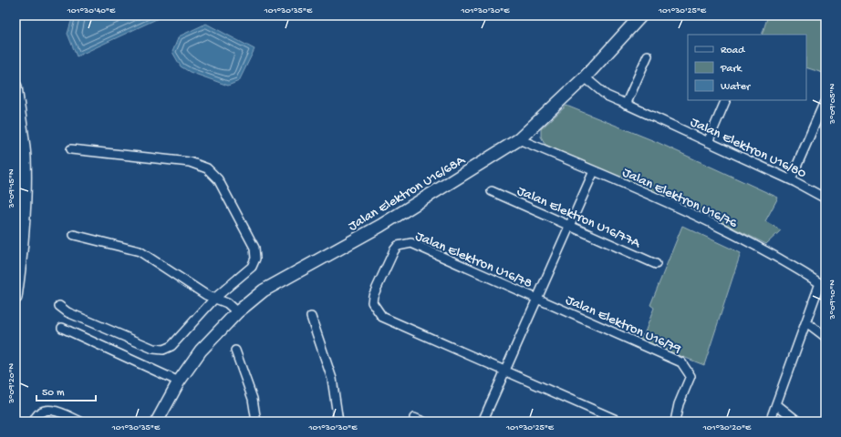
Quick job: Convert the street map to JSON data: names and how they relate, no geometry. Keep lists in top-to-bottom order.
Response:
{
  "streets": {
    "street": [
      "Jalan Elektron U16/80",
      "Jalan Elektron U16/68A",
      "Jalan Elektron U16/76",
      "Jalan Elektron U16/77A",
      "Jalan Elektron U16/78",
      "Jalan Elektron U16/79"
    ]
  },
  "crossings": [
    ["Jalan Elektron U16/80", "Jalan Elektron U16/68A"],
    ["Jalan Elektron U16/68A", "Jalan Elektron U16/76"],
    ["Jalan Elektron U16/78", "Jalan Elektron U16/79"]
  ],
  "legend": ["Road", "Park", "Water"],
  "scale_bar": "50 m",
  "coordinates": [
    "101°30'40\"E",
    "101°30'35\"E",
    "101°30'30\"E",
    "101°30'25\"E",
    "3°09'05\"N",
    "3°09'15\"N",
    "3°09'10\"N",
    "3°09'20\"N",
    "101°30'20\"E"
  ]
}
